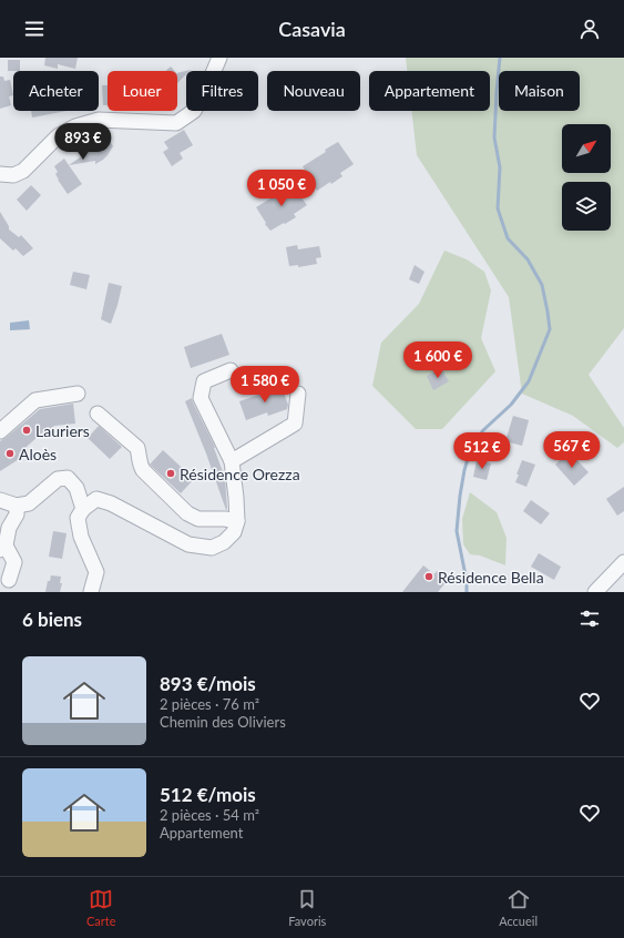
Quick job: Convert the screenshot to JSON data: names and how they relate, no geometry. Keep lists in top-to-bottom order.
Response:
{
  "places": [
    "Lauriers",
    "Aloès",
    "Résidence Orezza",
    "Résidence Bella"
  ],
  "north": "top right",
  "page": {
    "header": "Casavia",
    "chip": [
      "Acheter",
      "Louer",
      "Filtres",
      "Nouveau",
      "Appartement",
      "Maison"
    ],
    "price": [
      "893 €",
      "1 050 €",
      "1 600 €",
      "1 580 €",
      "567 €",
      "512 €"
    ],
    "heading": "6 biens",
    "list": [
      {
        "name": "893 €/mois",
        "note": "2 pièces · 76 m² · Chemin des Oliviers"
      },
      {
        "name": "512 €/mois",
        "note": "2 pièces · 54 m² · Appartement"
      }
    ],
    "tabs": ["Carte", "Favoris", "Accueil"]
  }
}
